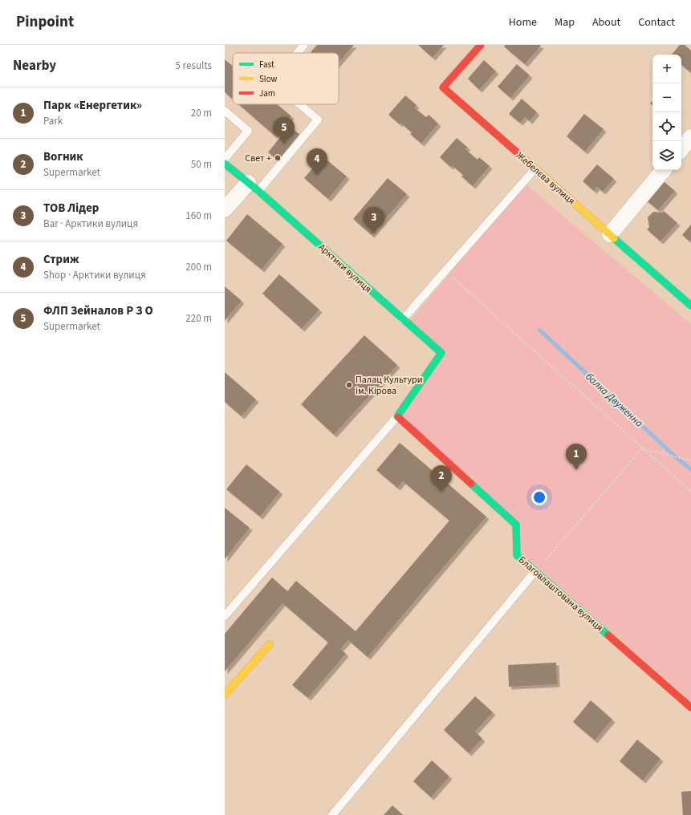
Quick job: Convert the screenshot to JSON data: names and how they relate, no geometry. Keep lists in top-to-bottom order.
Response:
{
  "streets": {
    "street": ["Жебелєва вулиця", "Арктики вулиця", "Благовлаштована вулиця"]
  },
  "crossings": [
    ["Арктики вулиця", "Благовлаштована вулиця"]
  ],
  "water": ["балка Двуженна"],
  "places": ["Свет +", "Палац Культури ім. Кірова"],
  "legend": ["Fast", "Slow", "Jam"],
  "page": {
    "header": "Pinpoint",
    "nav": [
      "Home",
      "Map",
      "About",
      "Contact"
    ],
    "heading": ["Nearby", "5 results"],
    "map_buttons": ["+", "−"],
    "list": [
      {
        "mark": "1",
        "name": "Парк «Енергетик»",
        "note": "Park",
        "value": "20 m"
      },
      {
        "mark": "2",
        "name": "Вогник",
        "note": "Supermarket",
        "value": "50 m"
      },
      {
        "mark": "3",
        "name": "ТОВ Лідер",
        "note": "Bar · Арктики вулиця",
        "value": "160 m"
      },
      {
        "mark": "4",
        "name": "Стриж",
        "note": "Shop · Арктики вулиця",
        "value": "200 m"
      },
      {
        "mark": "5",
        "name": "ФЛП Зейналов Р З О",
        "note": "Supermarket",
        "value": "220 m"
      }
    ],
    "pins": [
      "5",
      "4",
      "3",
      "1",
      "2"
    ]
  }
}
